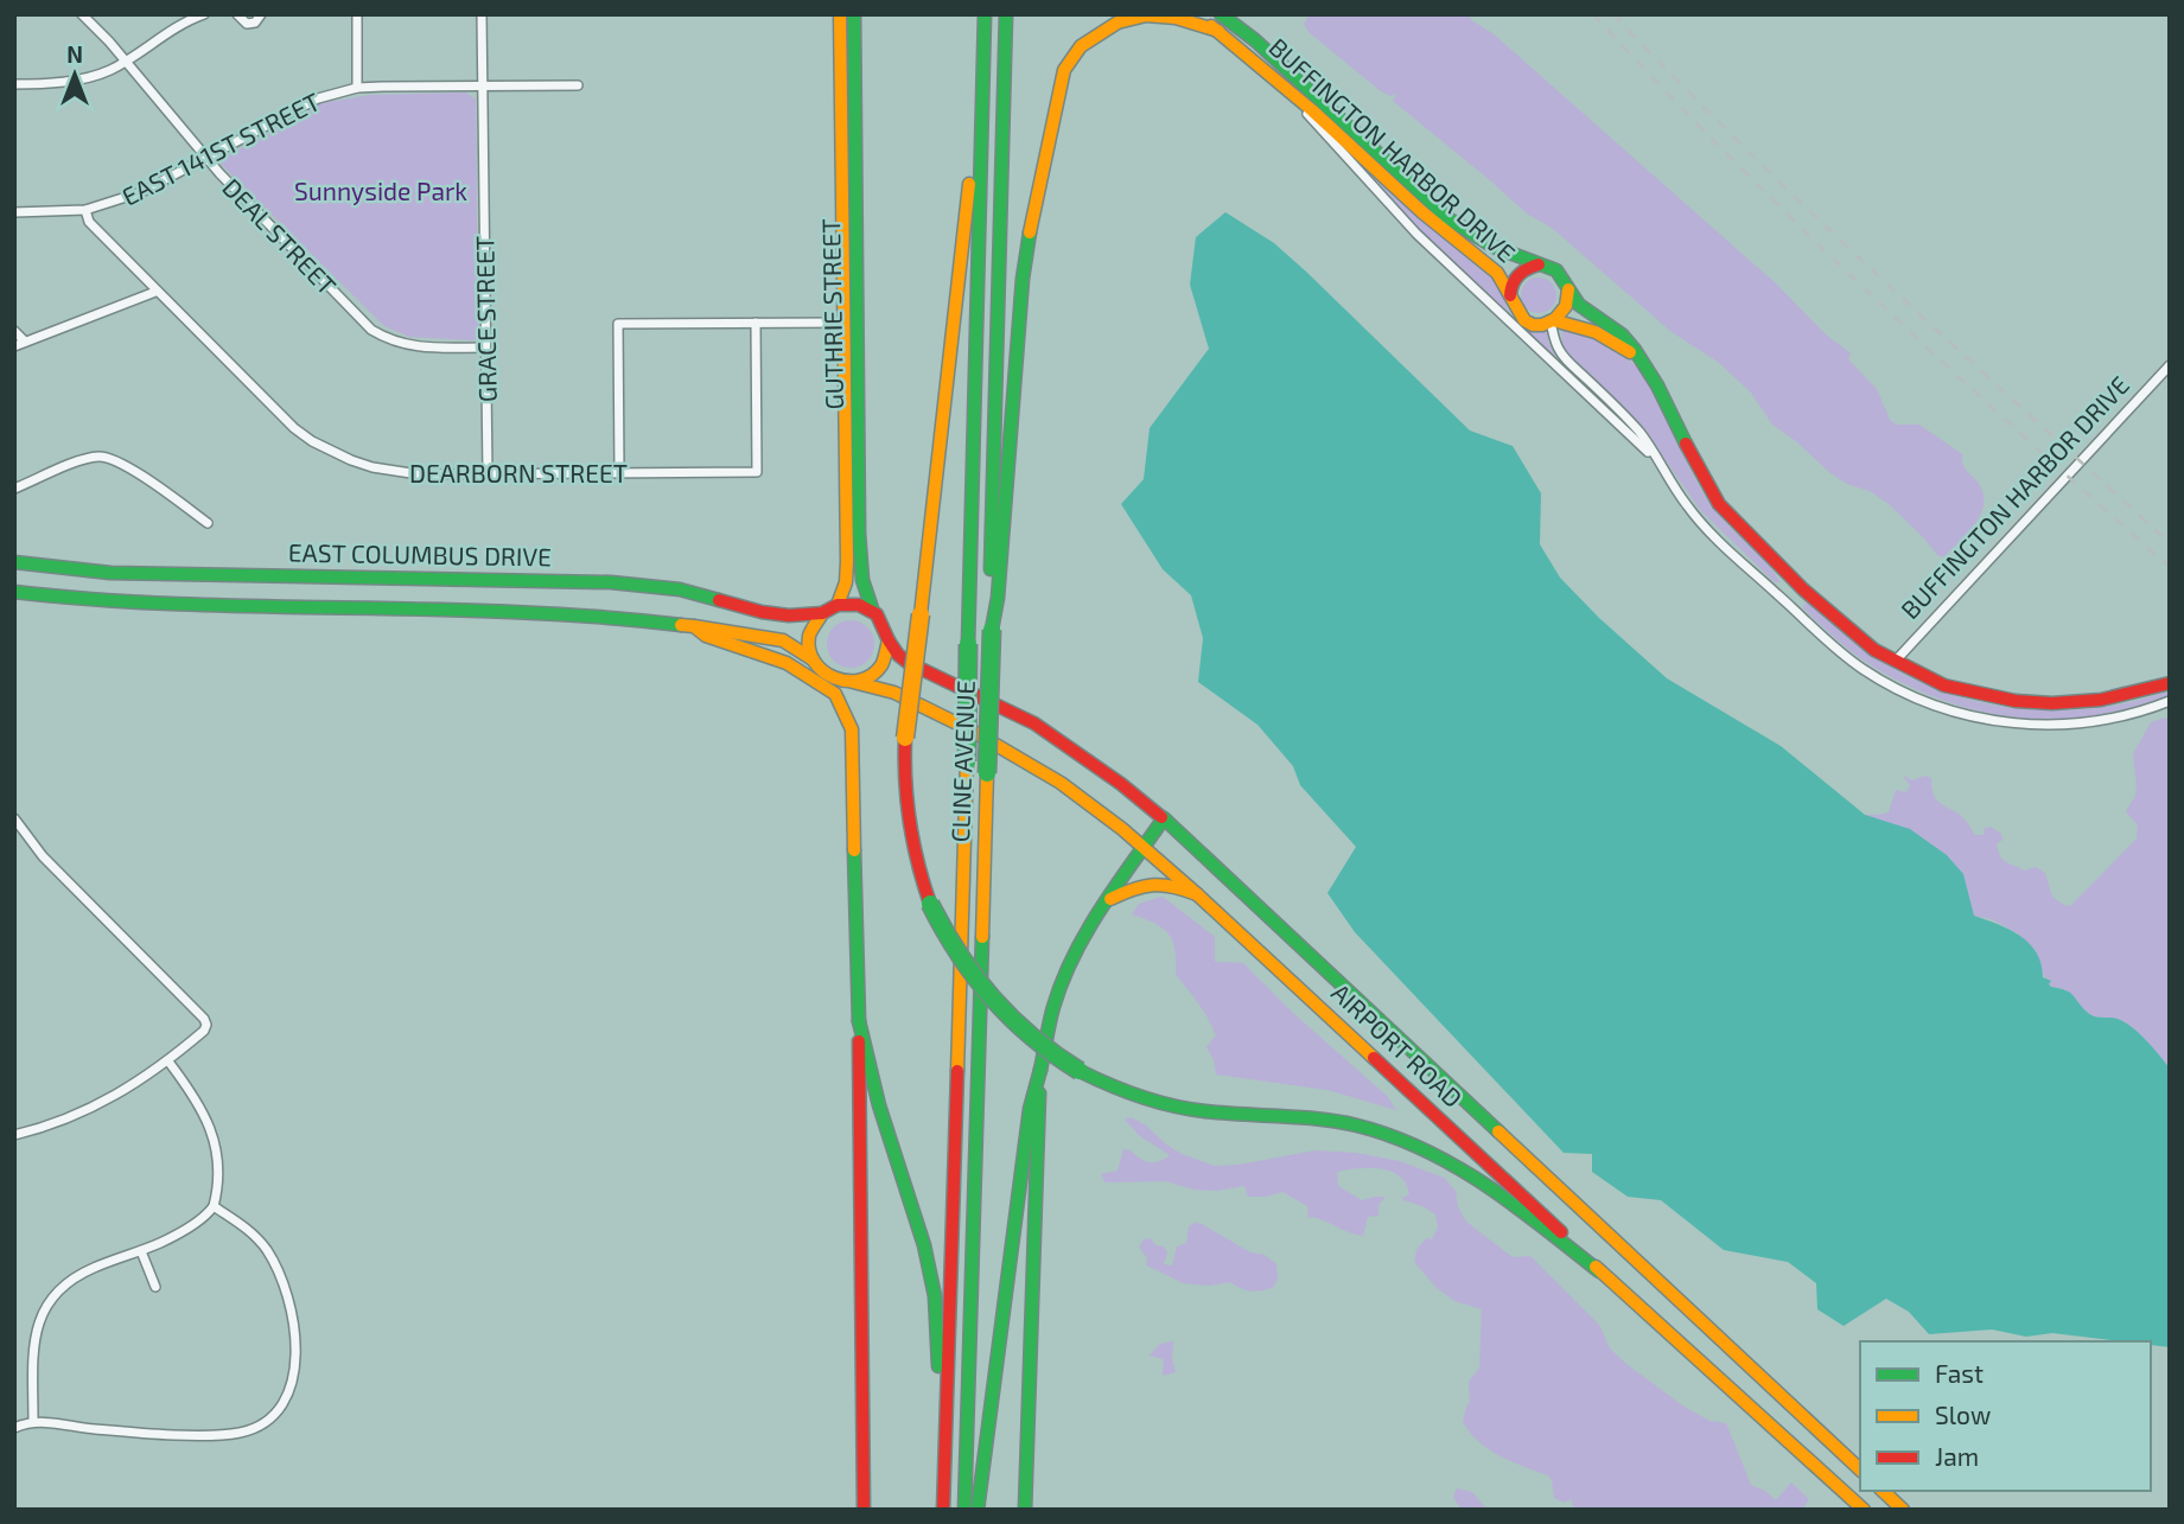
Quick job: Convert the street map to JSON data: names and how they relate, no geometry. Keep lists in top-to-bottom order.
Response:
{
  "streets": {
    "main road": [
      "BUFFINGTON HARBOR DRIVE",
      "GUTHRIE STREET",
      "EAST COLUMBUS DRIVE",
      "CLINE AVENUE",
      "AIRPORT ROAD"
    ],
    "street": [
      "EAST 141ST STREET",
      "DEAL STREET",
      "GRACE STREET",
      "DEARBORN STREET"
    ]
  },
  "crossings": [
    ["EAST 141ST STREET", "DEAL STREET"],
    ["EAST 141ST STREET", "GRACE STREET"],
    ["EAST 141ST STREET", "DEARBORN STREET"],
    ["DEAL STREET", "GRACE STREET"],
    ["GUTHRIE STREET", "EAST COLUMBUS DRIVE"],
    ["GUTHRIE STREET", "AIRPORT ROAD"],
    ["GRACE STREET", "DEARBORN STREET"],
    ["EAST COLUMBUS DRIVE", "AIRPORT ROAD"]
  ],
  "parks": ["Sunnyside Park"],
  "legend": ["Fast", "Slow", "Jam"],
  "north": "top"
}
